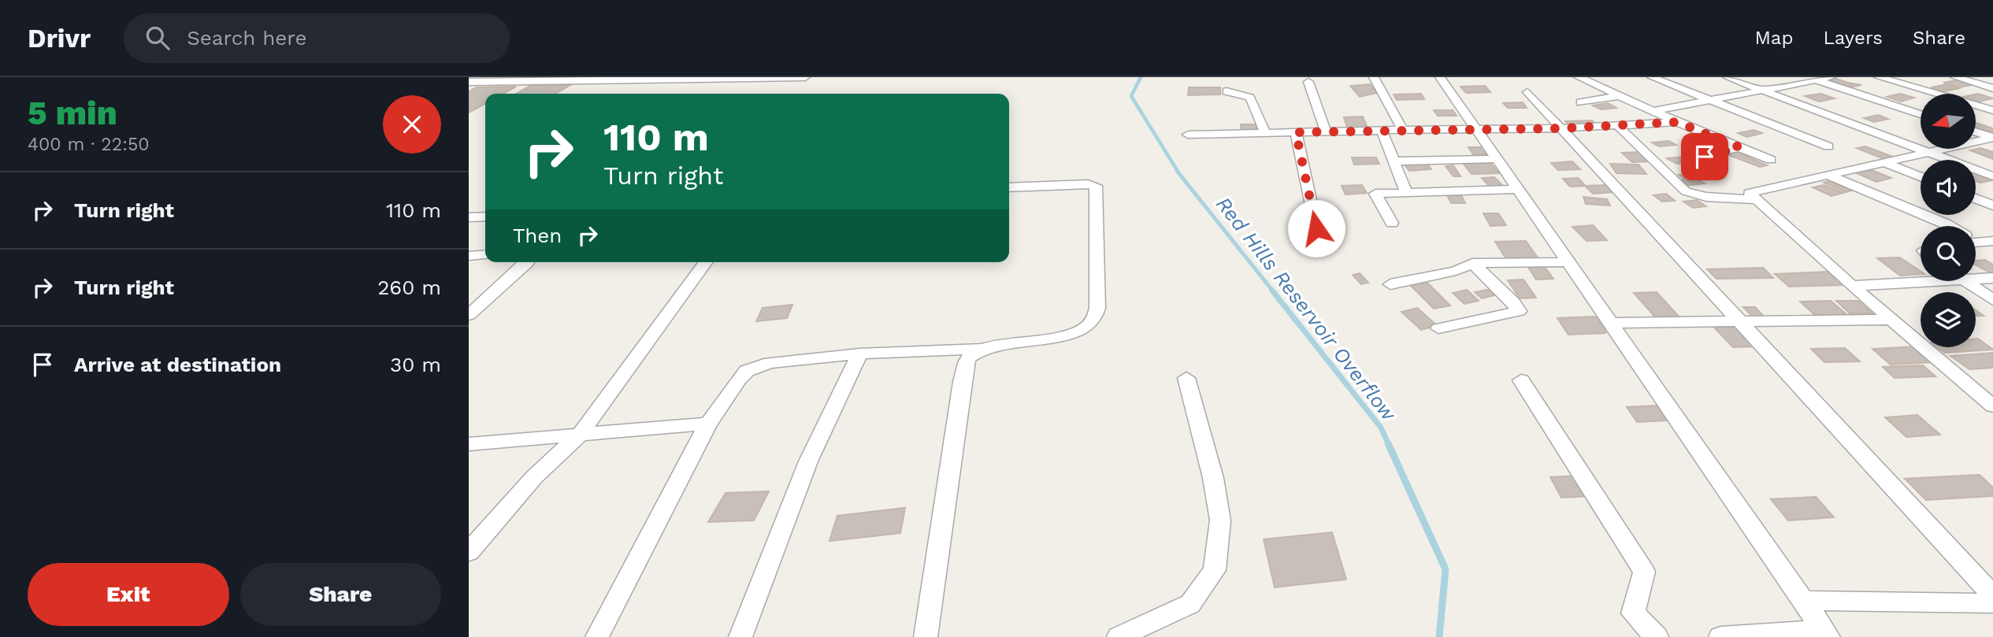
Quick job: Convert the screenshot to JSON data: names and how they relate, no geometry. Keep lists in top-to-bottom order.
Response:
{
  "water": ["Red Hills Reservoir Overflow"],
  "north": "left",
  "page": {
    "header": "Drivr",
    "search": "Search here",
    "nav": ["Map", "Layers", "Share"],
    "heading": ["5 min", "400 m · 22:50"],
    "turn": ["110 m", "Turn right"],
    "list": [
      {
        "name": "Turn right",
        "value": "110 m"
      },
      {
        "name": "Turn right",
        "value": "260 m"
      },
      {
        "name": "Arrive at destination",
        "value": "30 m"
      }
    ],
    "then": "Then",
    "buttons": ["Exit", "Share"]
  }
}
